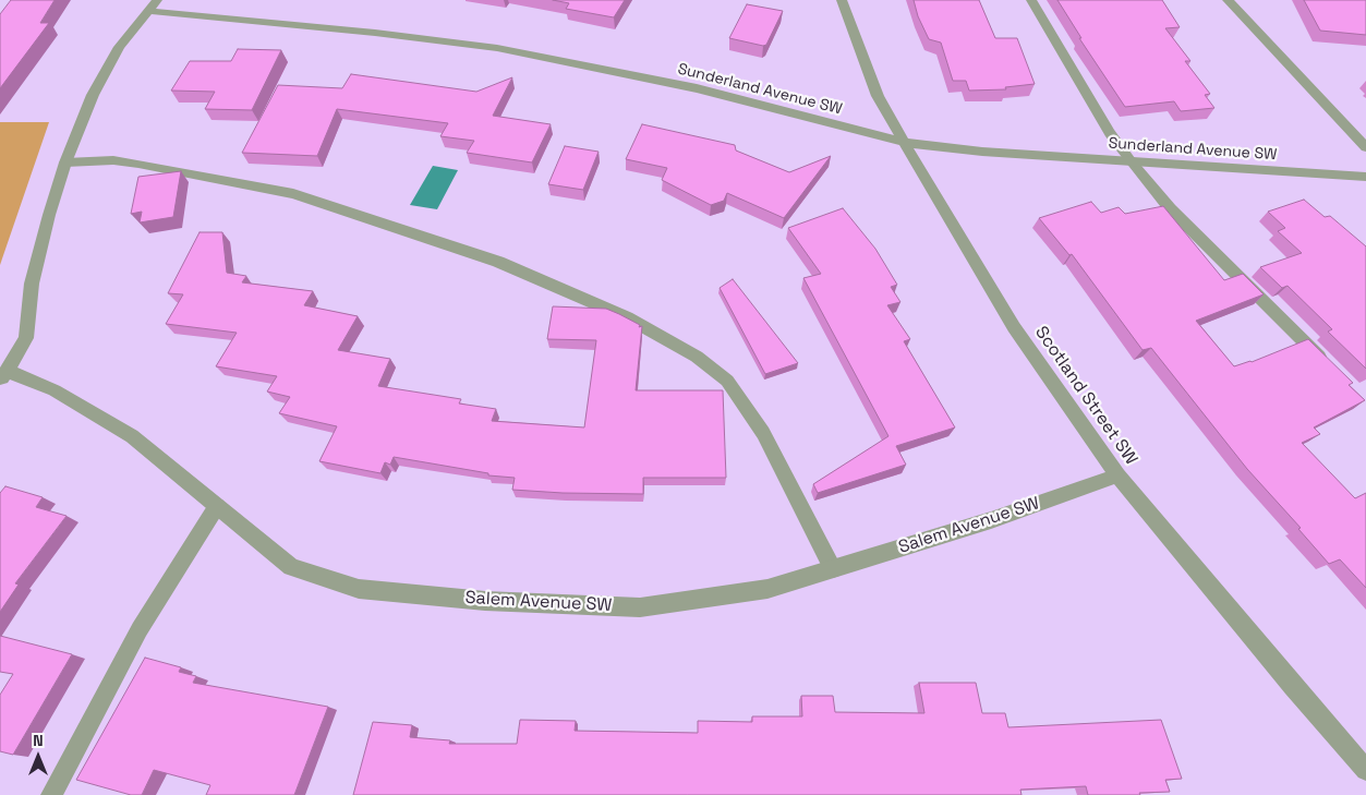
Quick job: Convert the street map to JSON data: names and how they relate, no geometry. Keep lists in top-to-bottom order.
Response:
{
  "streets": {
    "street": ["Sunderland Avenue SW", "Scotland Street SW", "Salem Avenue SW"]
  },
  "crossings": [
    ["Sunderland Avenue SW", "Scotland Street SW"],
    ["Scotland Street SW", "Salem Avenue SW"]
  ],
  "north": "top"
}
